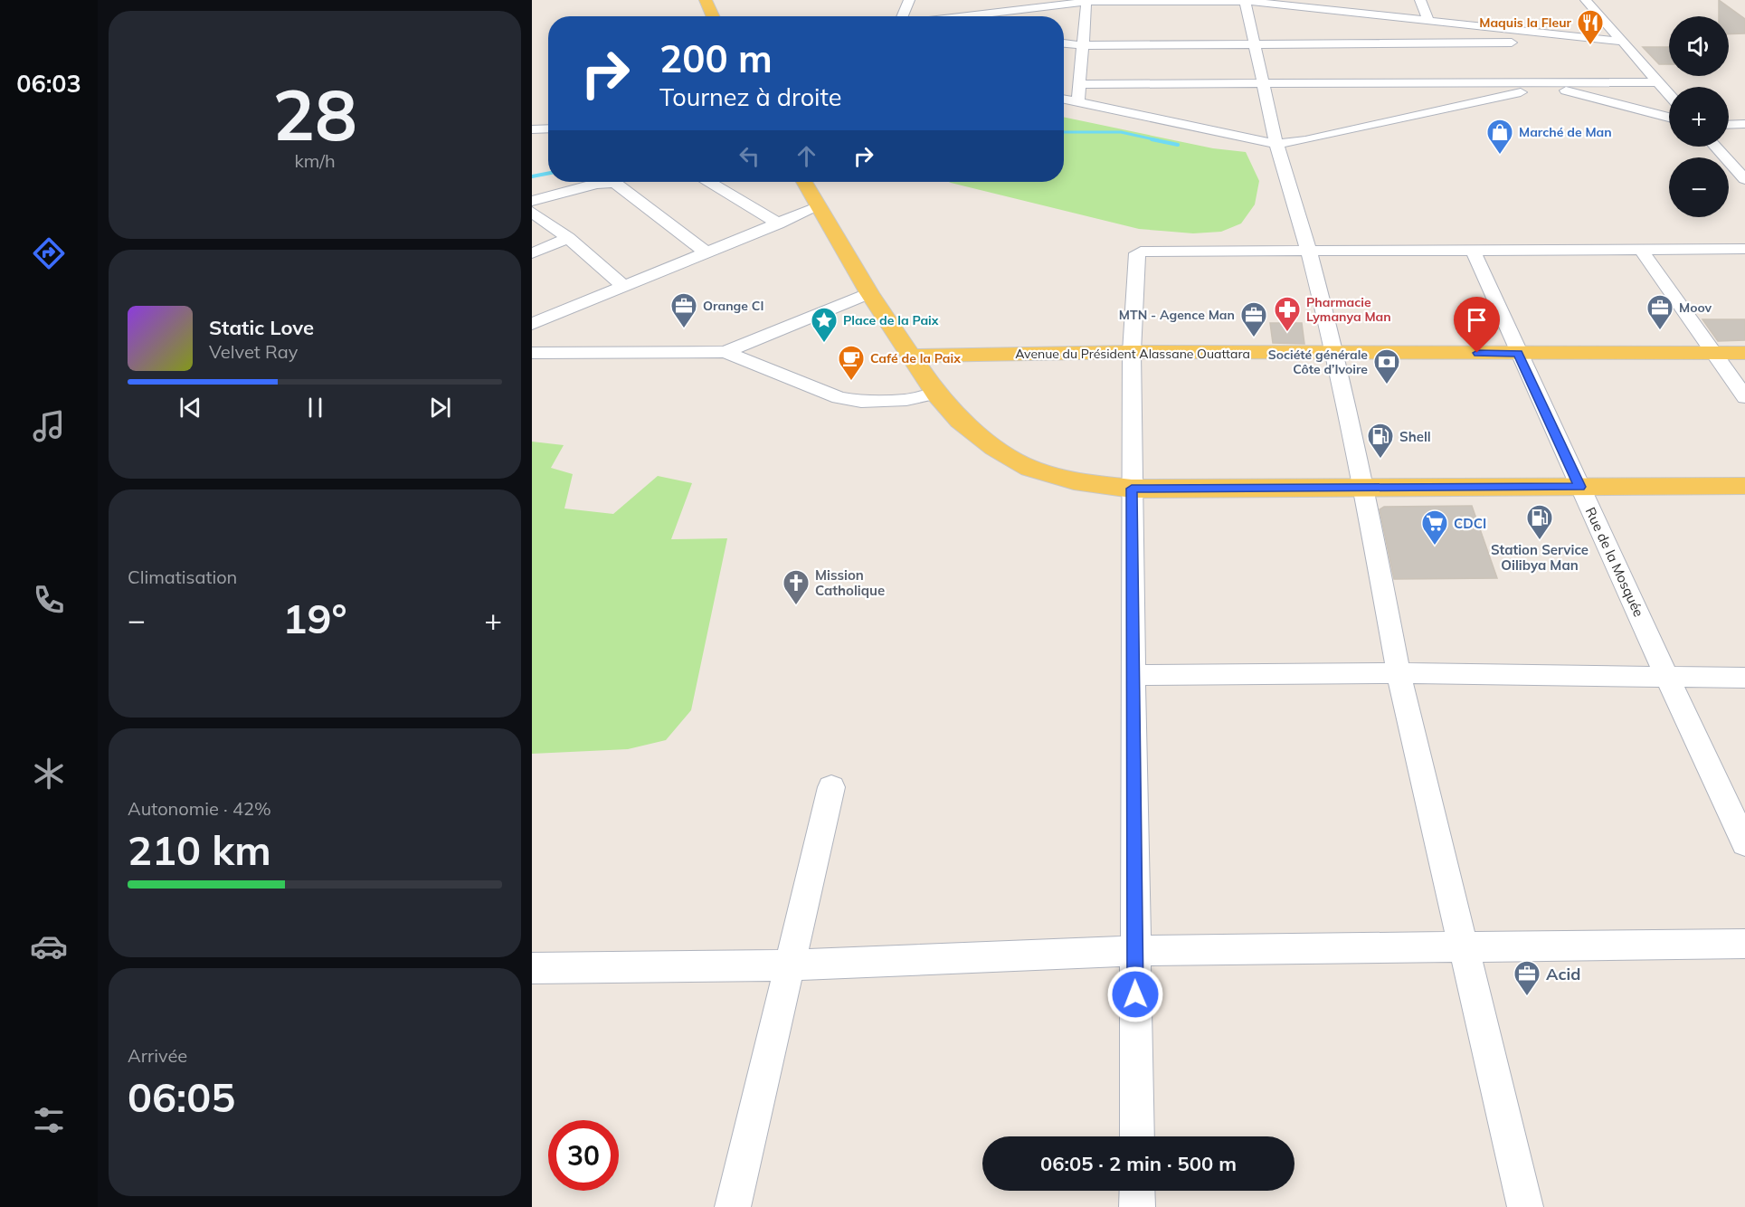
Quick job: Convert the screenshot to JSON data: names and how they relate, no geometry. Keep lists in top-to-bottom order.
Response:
{
  "streets": {
    "main road": ["Avenue du Président Alassane Ouattara"],
    "street": ["Rue de la Mosquée"]
  },
  "crossings": [
    ["Avenue du Président Alassane Ouattara", "Rue de la Mosquée"]
  ],
  "places": {
    "restaurant": ["Maquis la Fleur"],
    "shop": ["Marché de Man"],
    "office": [
      "Orange CI",
      "Moov",
      "MTN - Agence Man",
      "Acid"
    ],
    "pharmacy": ["Pharmacie Lymanya Man"],
    "place": ["Place de la Paix"],
    "cafe": ["Café de la Paix"],
    "bank": ["Société générale Côte d’Ivoire"],
    "fuel station": ["Shell", "Station Service Oilibya Man"],
    "supermarket": ["CDCI"],
    "church": ["Mission Catholique"]
  },
  "page": {
    "tabs": "06:03",
    "tile": [
      ["28", "km/h"],
      "Climatisation",
      ["Autonomie · 42%", "210 km"],
      ["Arrivée", "06:05"]
    ],
    "map_buttons": ["+", "−"],
    "turn": ["200 m", "Tournez à droite"],
    "song": ["Static Love", "Velvet Ray"],
    "heat": ["−", "19°", "+"],
    "limit": "30",
    "trip": "06:05 · 2 min · 500 m"
  }
}
